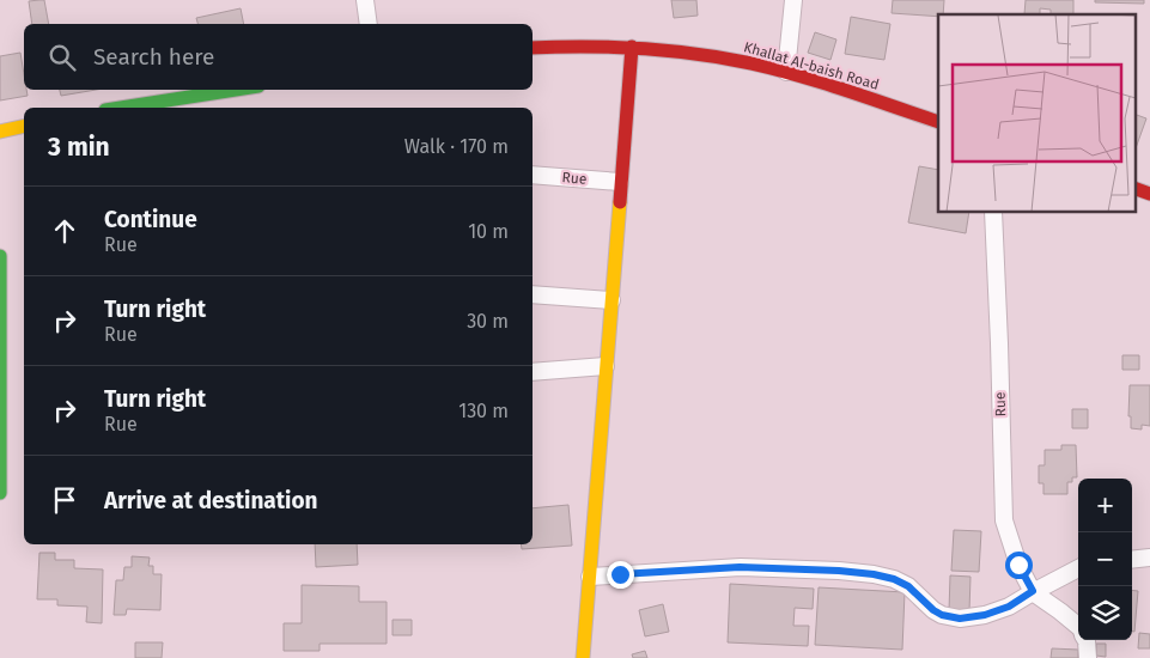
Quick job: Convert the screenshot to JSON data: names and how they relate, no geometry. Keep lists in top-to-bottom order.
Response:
{
  "streets": {
    "street": ["Khallat Al-baish Road", "Rue"]
  },
  "page": {
    "search": "Search here",
    "heading": ["3 min", "Walk · 170 m"],
    "list": [
      ["Continue", "Rue", "10 m"],
      ["Turn right", "Rue", "30 m"],
      ["Turn right", "Rue", "130 m"],
      "Arrive at destination"
    ],
    "map_buttons": ["+", "−"]
  }
}
